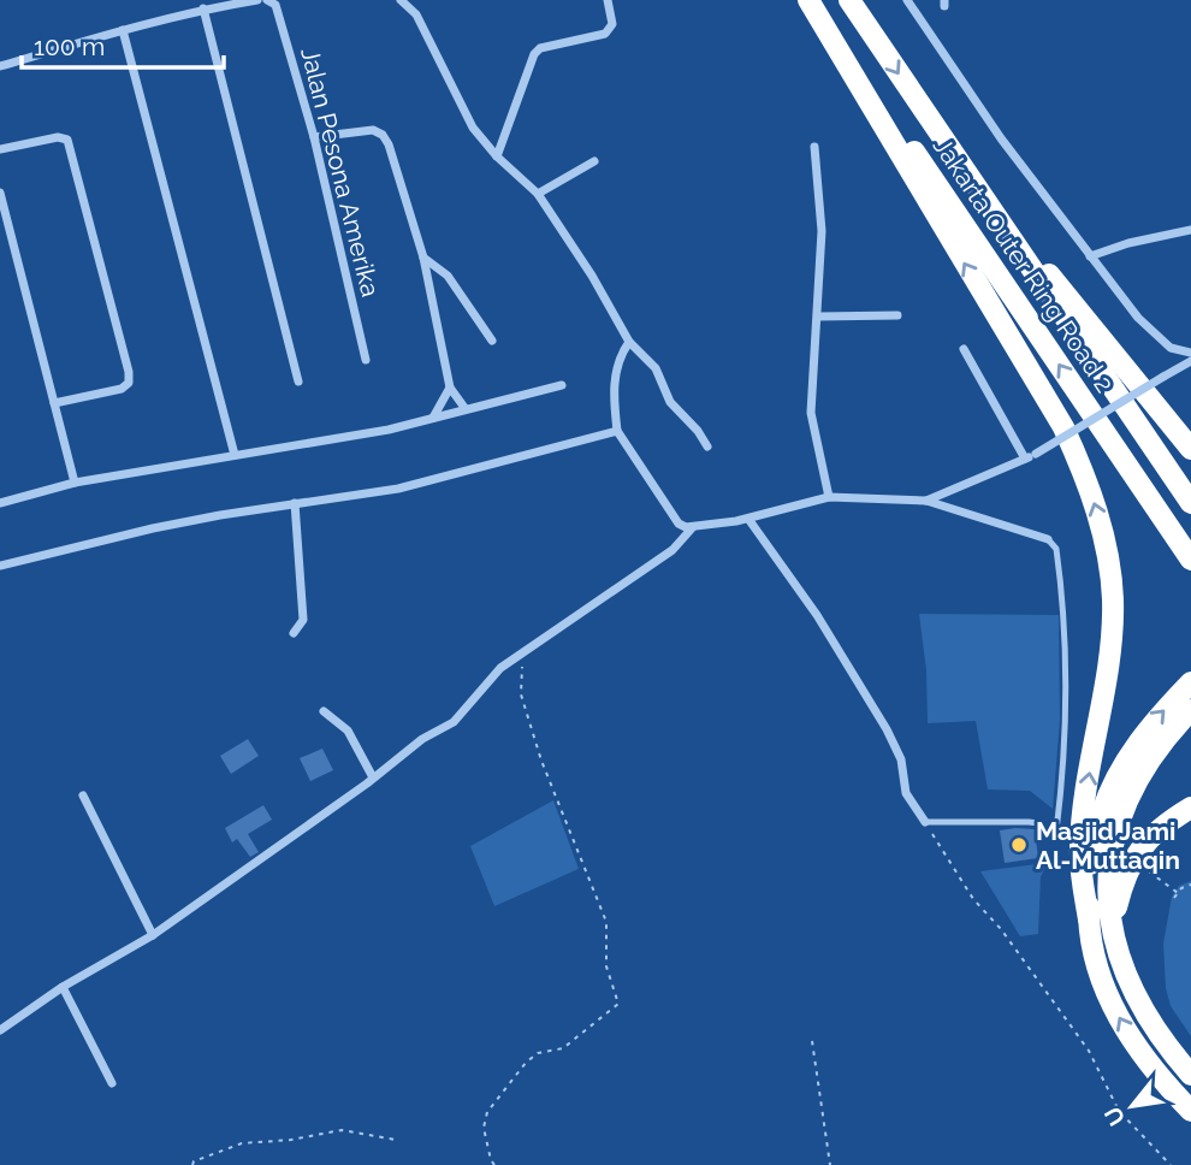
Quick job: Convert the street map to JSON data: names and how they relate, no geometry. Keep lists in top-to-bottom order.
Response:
{
  "streets": {
    "highway": ["Jakarta Outer Ring Road 2"],
    "street": ["Jalan Pesona Amerika"]
  },
  "places": ["Masjid Jami Al-Muttaqin"],
  "scale_bar": "100 m",
  "north": "bottom left"
}
